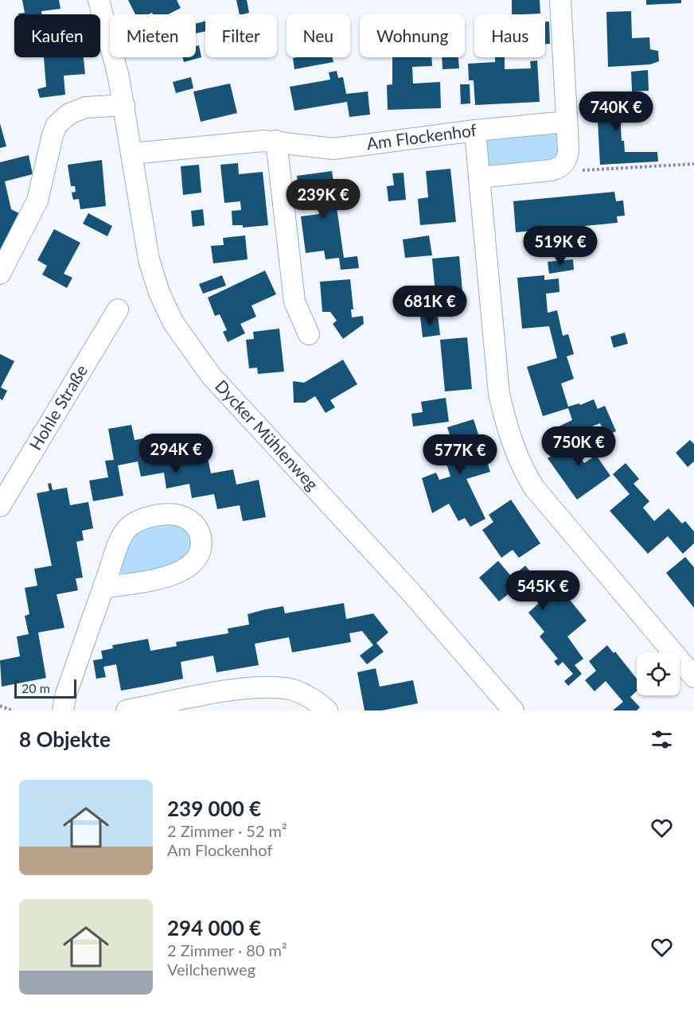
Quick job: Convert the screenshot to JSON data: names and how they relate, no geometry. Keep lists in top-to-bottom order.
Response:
{
  "streets": {
    "street": ["Am Flockenhof", "Hohle Straße", "Dycker Mühlenweg"]
  },
  "crossings": [
    ["Am Flockenhof", "Dycker Mühlenweg"]
  ],
  "scale_bar": "20 m",
  "page": {
    "chip": [
      "Kaufen",
      "Mieten",
      "Filter",
      "Neu",
      "Wohnung",
      "Haus"
    ],
    "price": [
      "740K €",
      "239K €",
      "519K €",
      "681K €",
      "750K €",
      "294K €",
      "577K €",
      "545K €"
    ],
    "scale": "20 m",
    "heading": "8 Objekte",
    "list": [
      {
        "name": "239 000 €",
        "note": "2 Zimmer · 52 m² · Am Flockenhof"
      },
      {
        "name": "294 000 €",
        "note": "2 Zimmer · 80 m² · Veilchenweg"
      }
    ]
  }
}
